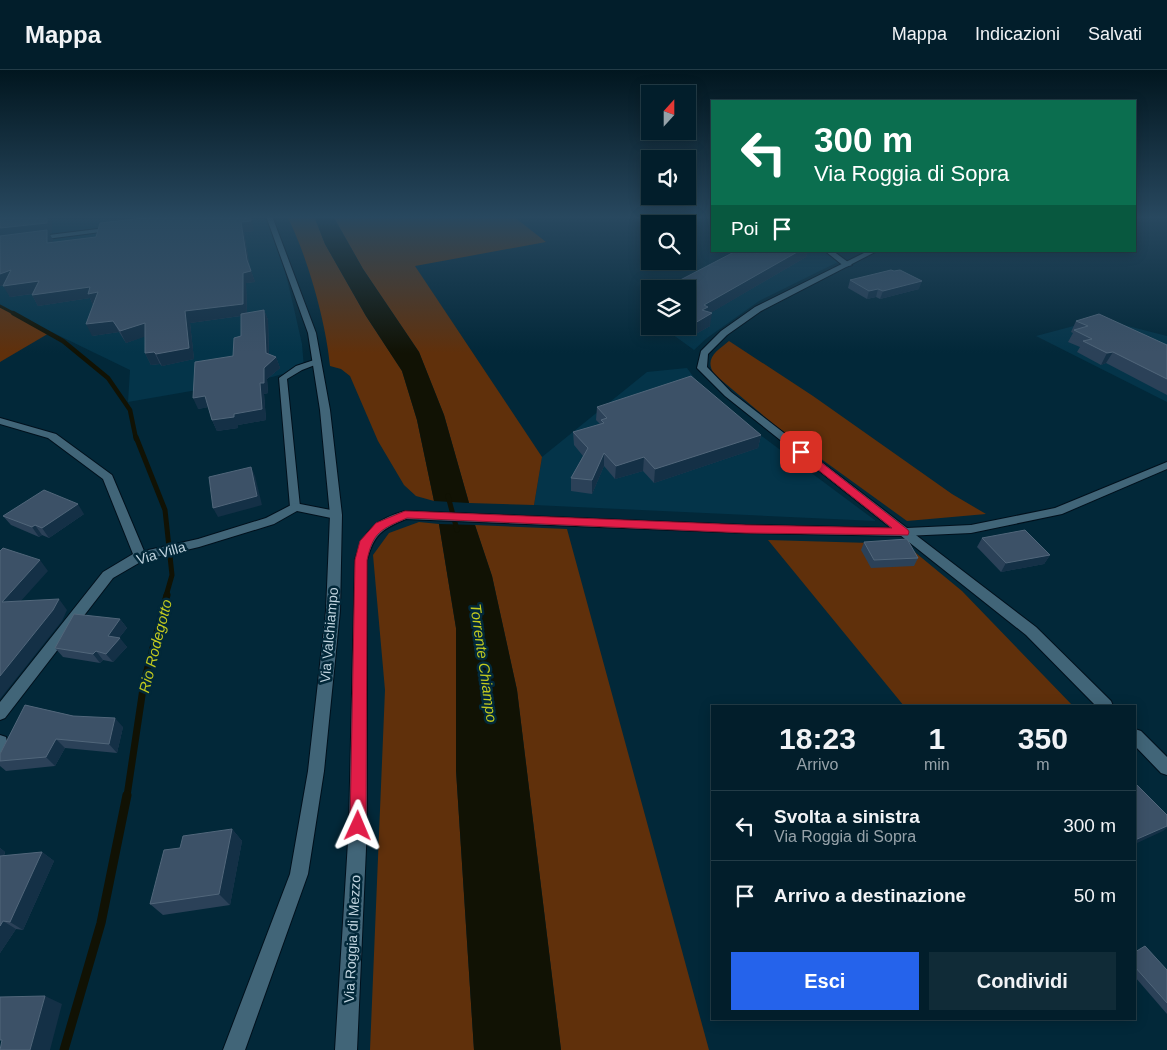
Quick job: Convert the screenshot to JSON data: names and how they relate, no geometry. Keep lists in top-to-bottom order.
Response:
{
  "streets": {
    "street": ["Via Villa", "Via Valchiampo", "Via Roggia di Mezzo"]
  },
  "water": ["Rio Rodegotto", "Torrente Chiampo"],
  "north": "top",
  "page": {
    "header": "Mappa",
    "nav": ["Mappa", "Indicazioni", "Salvati"],
    "turn": ["300 m", "Via Roggia di Sopra"],
    "then": "Poi",
    "eta": [
      "18:23",
      "Arrivo",
      "1",
      "min",
      "350",
      "m"
    ],
    "list": [
      {
        "name": "Svolta a sinistra",
        "note": "Via Roggia di Sopra",
        "value": "300 m"
      },
      {
        "name": "Arrivo a destinazione",
        "value": "50 m"
      }
    ],
    "buttons": ["Esci", "Condividi"]
  }
}
